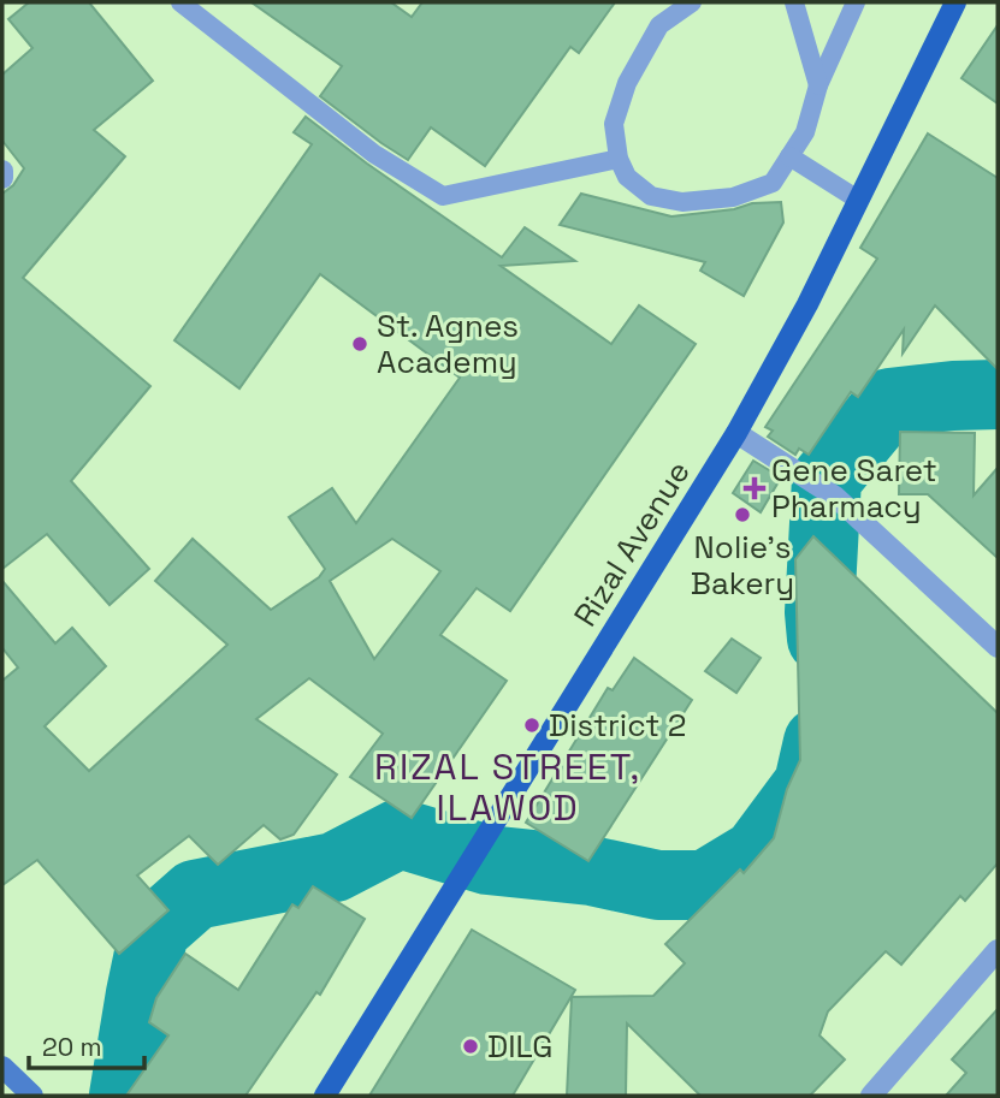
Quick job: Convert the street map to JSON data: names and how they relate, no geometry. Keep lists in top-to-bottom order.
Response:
{
  "streets": {
    "main road": ["Rizal Avenue"]
  },
  "districts": ["RIZAL STREET, ILAWOD"],
  "places": {
    "other": [
      "St. Agnes Academy",
      "Nolie's Bakery",
      "District 2",
      "DILG"
    ],
    "health": ["Gene Saret Pharmacy"]
  },
  "scale_bar": "20 m"
}
